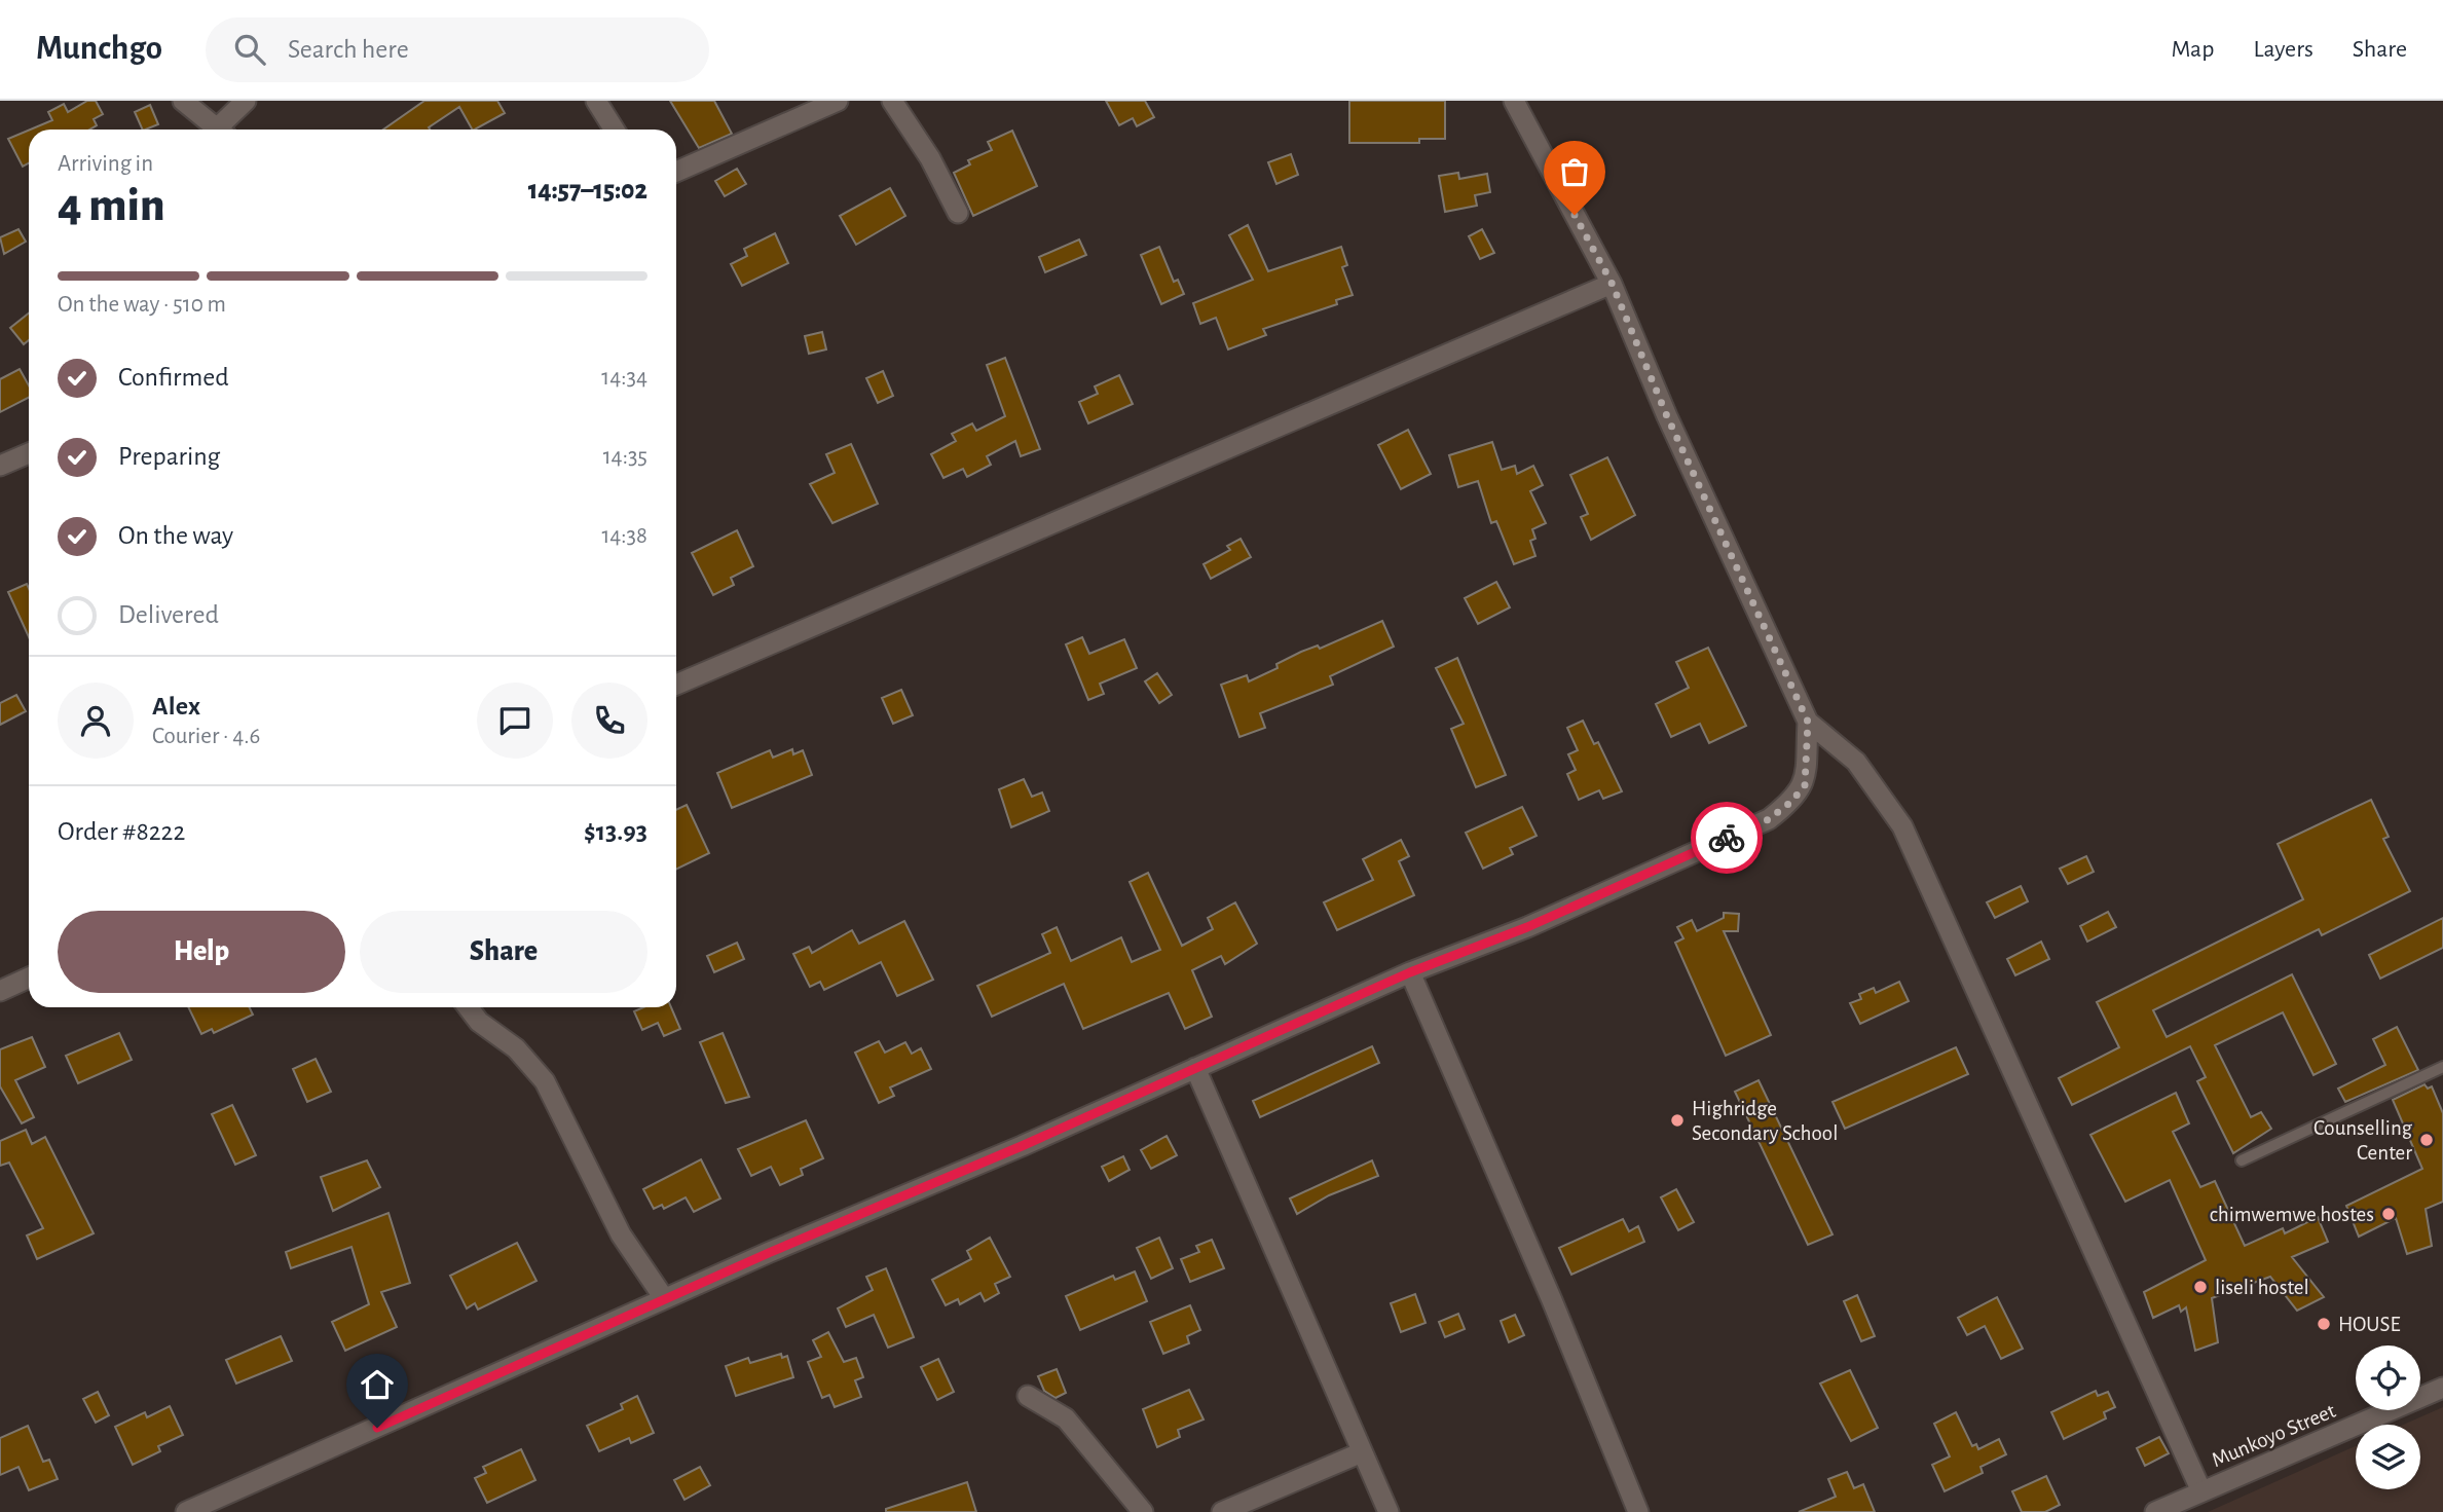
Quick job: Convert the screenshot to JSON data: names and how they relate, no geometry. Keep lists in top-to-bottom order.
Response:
{
  "streets": {
    "street": ["Munkoyo Street"]
  },
  "places": [
    "Highridge Secondary School",
    "Counselling Center",
    "chimwemwe hostes",
    "liseli hostel",
    "HOUSE"
  ],
  "page": {
    "header": "Munchgo",
    "search": "Search here",
    "nav": ["Map", "Layers", "Share"],
    "heading": ["4 min", "Arriving in", "14:57–15:02"],
    "panel": [
      "Alex",
      "Courier · 4.6",
      "Order #8222",
      "$13.93"
    ],
    "bar": "On the way · 510 m",
    "list": [
      ["Confirmed", "14:34"],
      ["Preparing", "14:35"],
      ["On the way", "14:38"],
      "Delivered"
    ],
    "buttons": ["Help", "Share"]
  }
}
